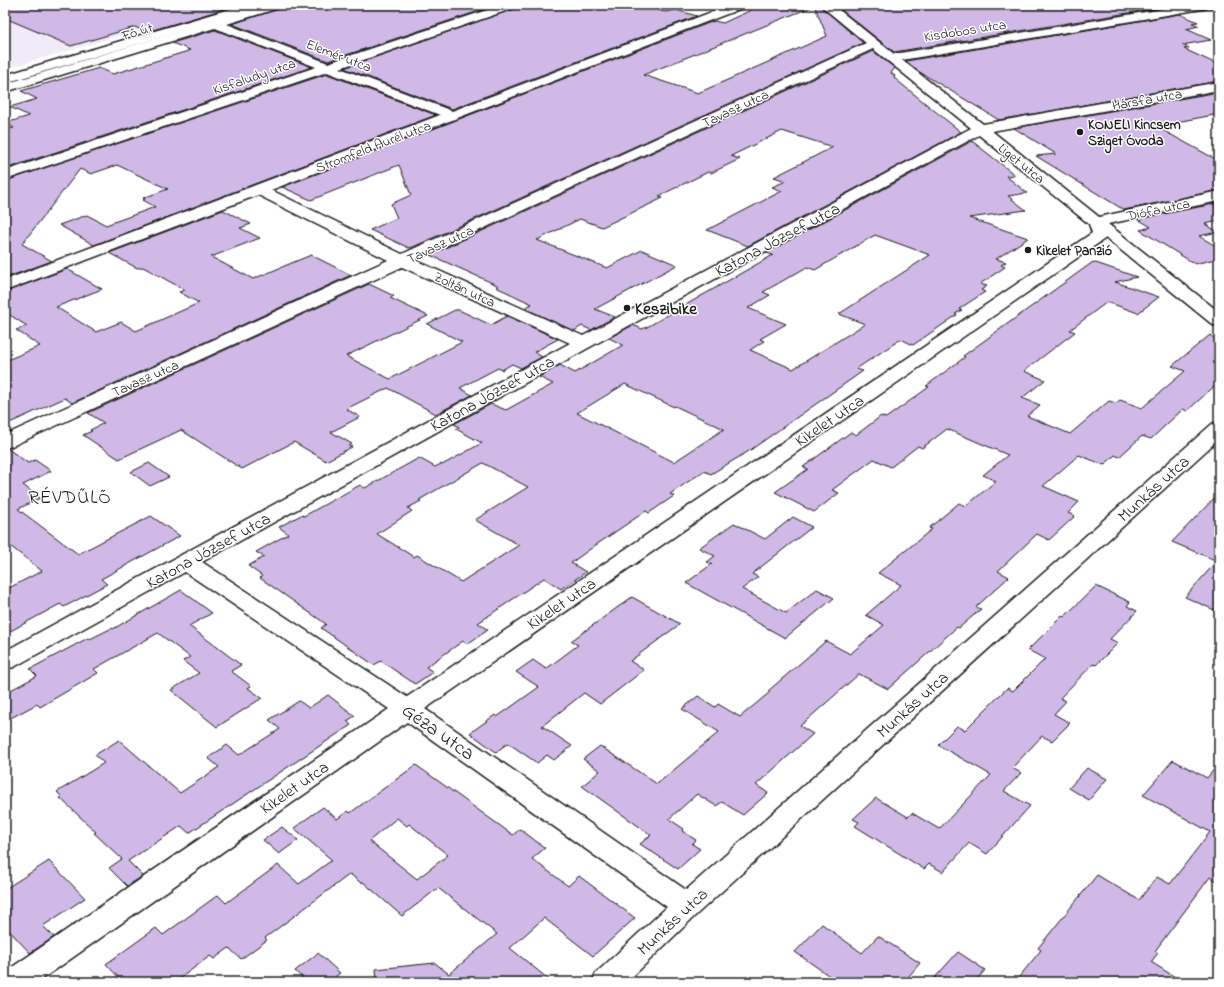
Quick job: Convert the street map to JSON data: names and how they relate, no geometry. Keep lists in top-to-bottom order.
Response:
{
  "streets": {
    "main road": ["Fő út"],
    "street": [
      "Kisdobos utca",
      "Elemér utca",
      "Kisfaludy utca",
      "Hársfa utca",
      "Tavasz utca",
      "Stromfeld Aurél utca",
      "Liget utca",
      "Diófa utca",
      "Katona József utca",
      "Zoltán utca",
      "Kikelet utca",
      "Munkás utca",
      "Géza utca"
    ]
  },
  "crossings": [
    ["Kisdobos utca", "Liget utca"],
    ["Fő út", "Elemér utca"],
    ["Elemér utca", "Kisfaludy utca"],
    ["Elemér utca", "Stromfeld Aurél utca"],
    ["Hársfa utca", "Liget utca"],
    ["Hársfa utca", "Katona József utca"],
    ["Tavasz utca", "Liget utca"],
    ["Tavasz utca", "Zoltán utca"],
    ["Stromfeld Aurél utca", "Zoltán utca"],
    ["Liget utca", "Diófa utca"],
    ["Liget utca", "Katona József utca"],
    ["Liget utca", "Kikelet utca"],
    ["Diófa utca", "Kikelet utca"],
    ["Katona József utca", "Zoltán utca"],
    ["Katona József utca", "Géza utca"],
    ["Kikelet utca", "Géza utca"],
    ["Munkás utca", "Géza utca"]
  ],
  "districts": ["RÉVDŰLŐ"],
  "places": ["KONELI Kincsem Sziget Óvoda", "Kikelet Panzió", "Keszibike"]
}
